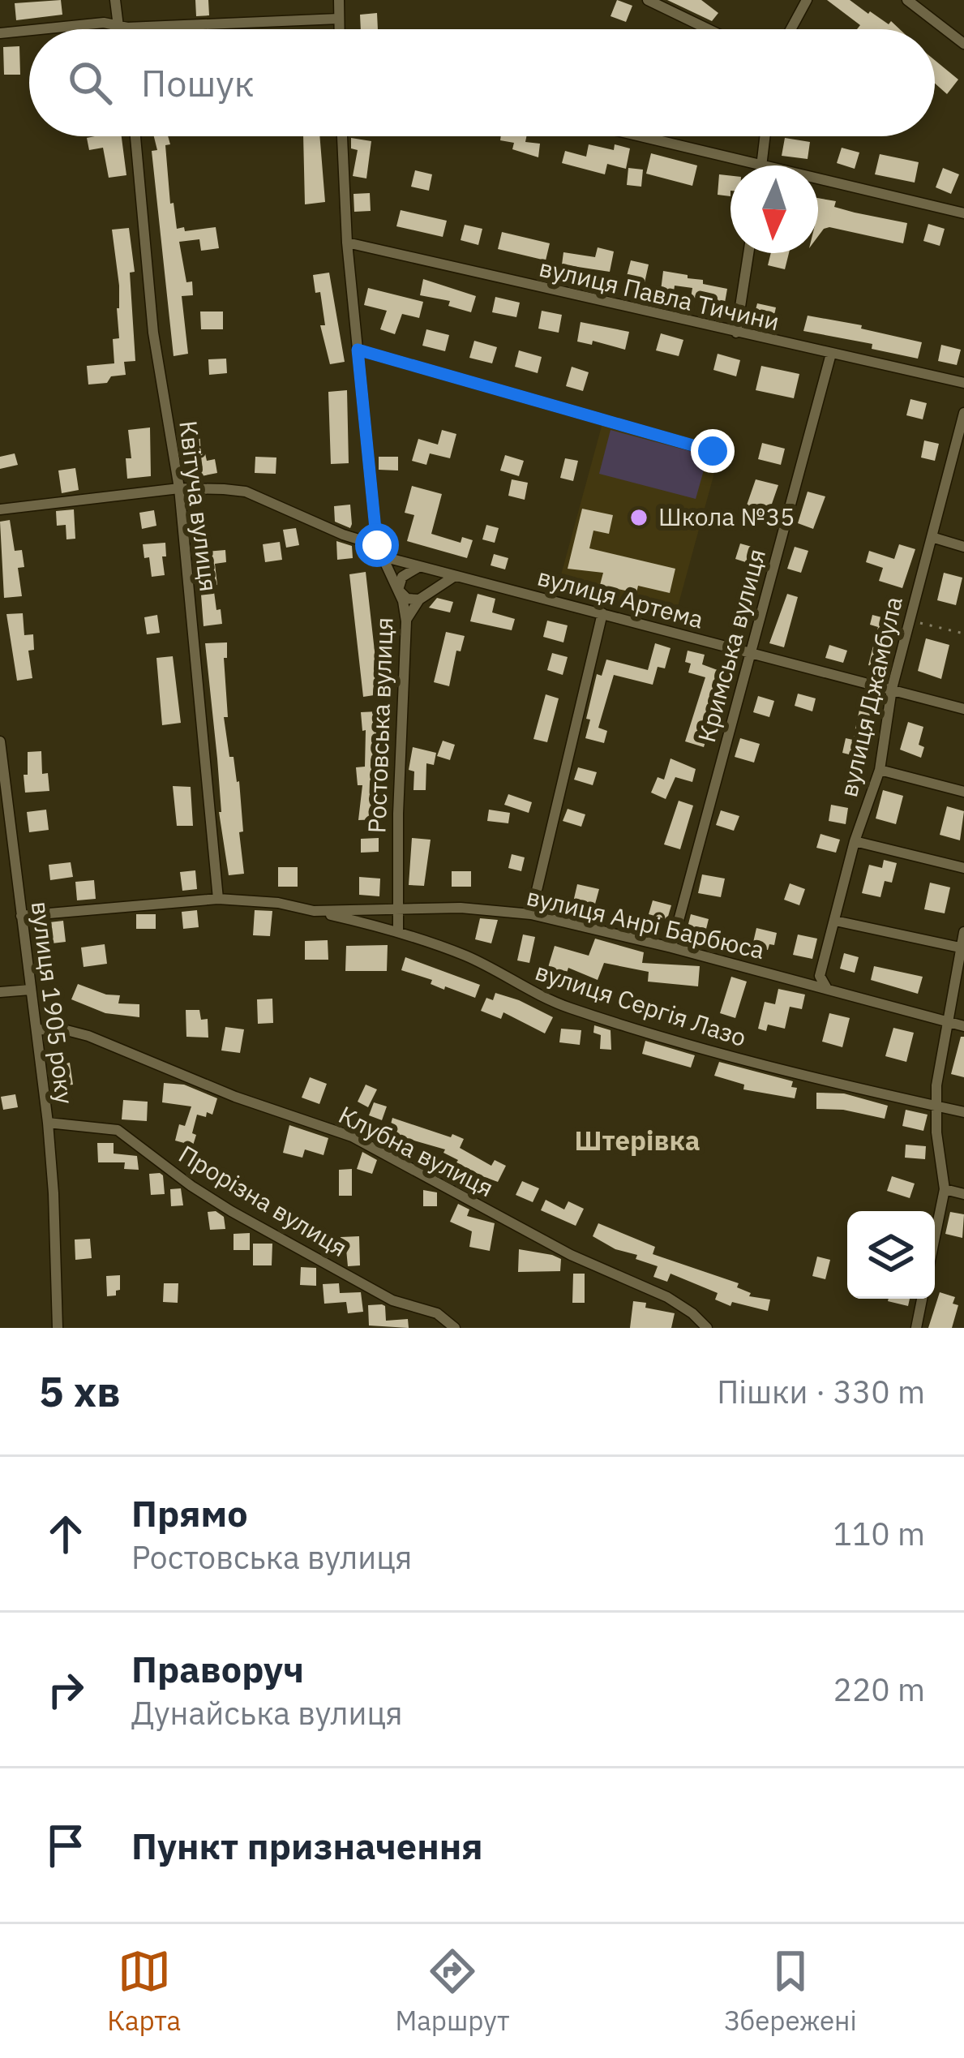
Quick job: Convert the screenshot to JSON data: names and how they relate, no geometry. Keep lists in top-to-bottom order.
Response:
{
  "streets": {
    "street": [
      "вулиця Павла Тичини",
      "Квітуча вулиця",
      "вулиця Артема",
      "Кримська вулиця",
      "вулиця Джамбула",
      "Ростовська вулиця",
      "вулиця Анрі Барбюса",
      "вулиця 1905 року",
      "вулиця Сергія Лазо",
      "Клубна вулиця",
      "Прорізна вулиця"
    ]
  },
  "crossings": [
    ["вулиця Павла Тичини", "Кримська вулиця"],
    ["вулиця Павла Тичини", "Ростовська вулиця"],
    ["Квітуча вулиця", "вулиця Артема"],
    ["Квітуча вулиця", "вулиця Анрі Барбюса"],
    ["вулиця Артема", "Кримська вулиця"],
    ["вулиця Артема", "вулиця Джамбула"],
    ["вулиця Артема", "Ростовська вулиця"],
    ["Кримська вулиця", "вулиця Анрі Барбюса"],
    ["вулиця Джамбула", "вулиця Анрі Барбюса"],
    ["Ростовська вулиця", "вулиця Анрі Барбюса"],
    ["Ростовська вулиця", "вулиця Сергія Лазо"],
    ["вулиця Анрі Барбюса", "вулиця 1905 року"],
    ["вулиця Анрі Барбюса", "вулиця Сергія Лазо"],
    ["вулиця 1905 року", "Клубна вулиця"],
    ["вулиця 1905 року", "Прорізна вулиця"]
  ],
  "districts": ["Штерiвка"],
  "places": ["Школа №35"],
  "north": "bottom",
  "page": {
    "search": "Пошук",
    "heading": ["5 хв", "Пішки · 330 m"],
    "list": [
      ["Прямо", "Ростовська вулиця", "110 m"],
      ["Праворуч", "Дунайська вулиця", "220 m"],
      "Пункт призначення"
    ],
    "nav": ["Карта", "Маршрут", "Збережені"]
  }
}
